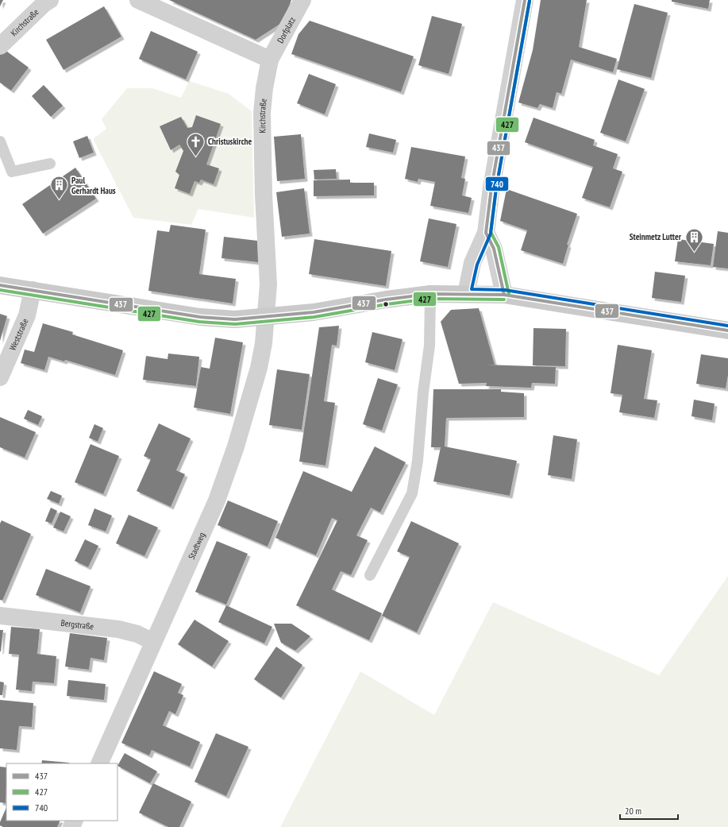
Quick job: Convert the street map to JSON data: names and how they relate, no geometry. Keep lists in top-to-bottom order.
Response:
{
  "streets": {
    "street": [
      "Kirchstraße",
      "Dorfplatz",
      "Weststraße",
      "Stadtweg",
      "Bergstraße"
    ]
  },
  "crossings": [
    ["Kirchstraße", "Dorfplatz"],
    ["Kirchstraße", "Stadtweg"],
    ["Stadtweg", "Bergstraße"]
  ],
  "places": {
    "church": ["Christuskirche"],
    "building": ["Paul Gerhardt Haus", "Steinmetz Lutter"]
  },
  "lines": ["transit line 437", "transit line 427", "transit line 740"],
  "legend": ["437", "427", "740"],
  "scale_bar": "20 m"
}
